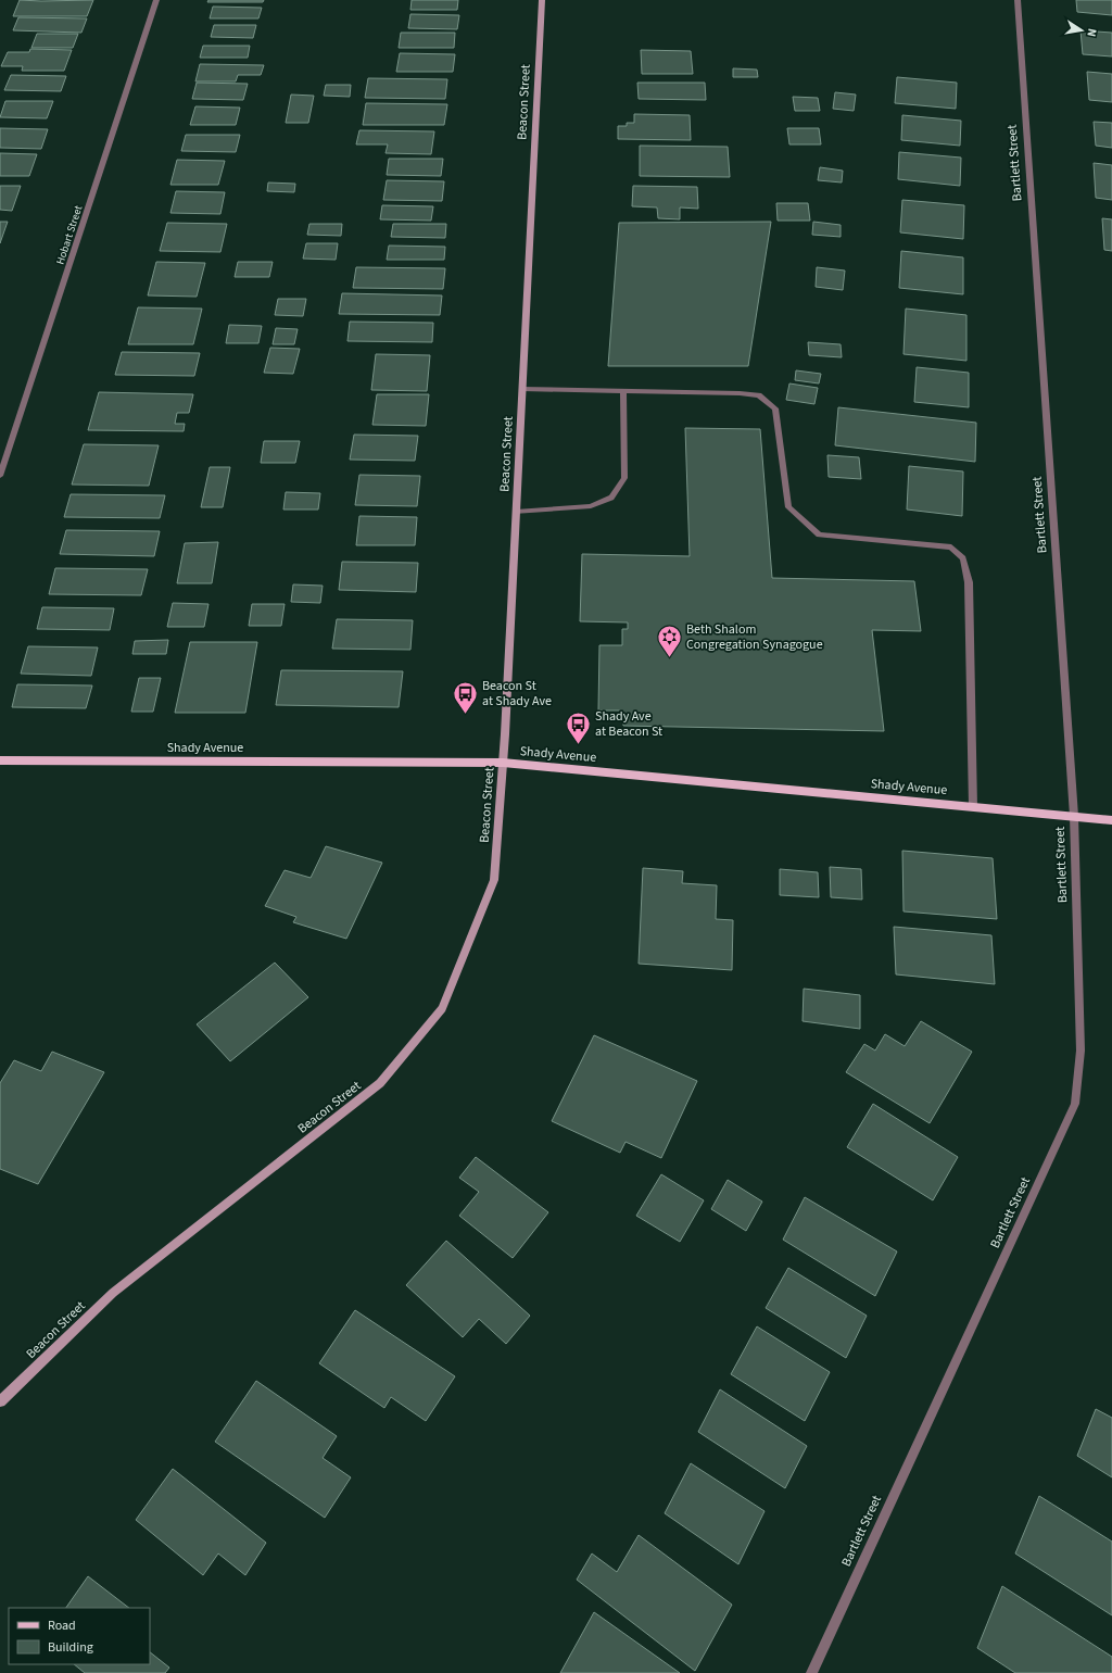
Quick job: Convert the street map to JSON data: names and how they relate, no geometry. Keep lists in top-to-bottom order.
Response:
{
  "streets": {
    "main road": ["Beacon Street", "Shady Avenue"],
    "street": ["Bartlett Street", "Hobart Street"]
  },
  "crossings": [
    ["Beacon Street", "Shady Avenue"],
    ["Bartlett Street", "Shady Avenue"]
  ],
  "places": {
    "synagogue": ["Beth Shalom Congregation Synagogue"],
    "bus stop": ["Beacon St at Shady Ave", "Shady Ave at Beacon St"]
  },
  "legend": ["Road", "Building"],
  "north": "right"
}
